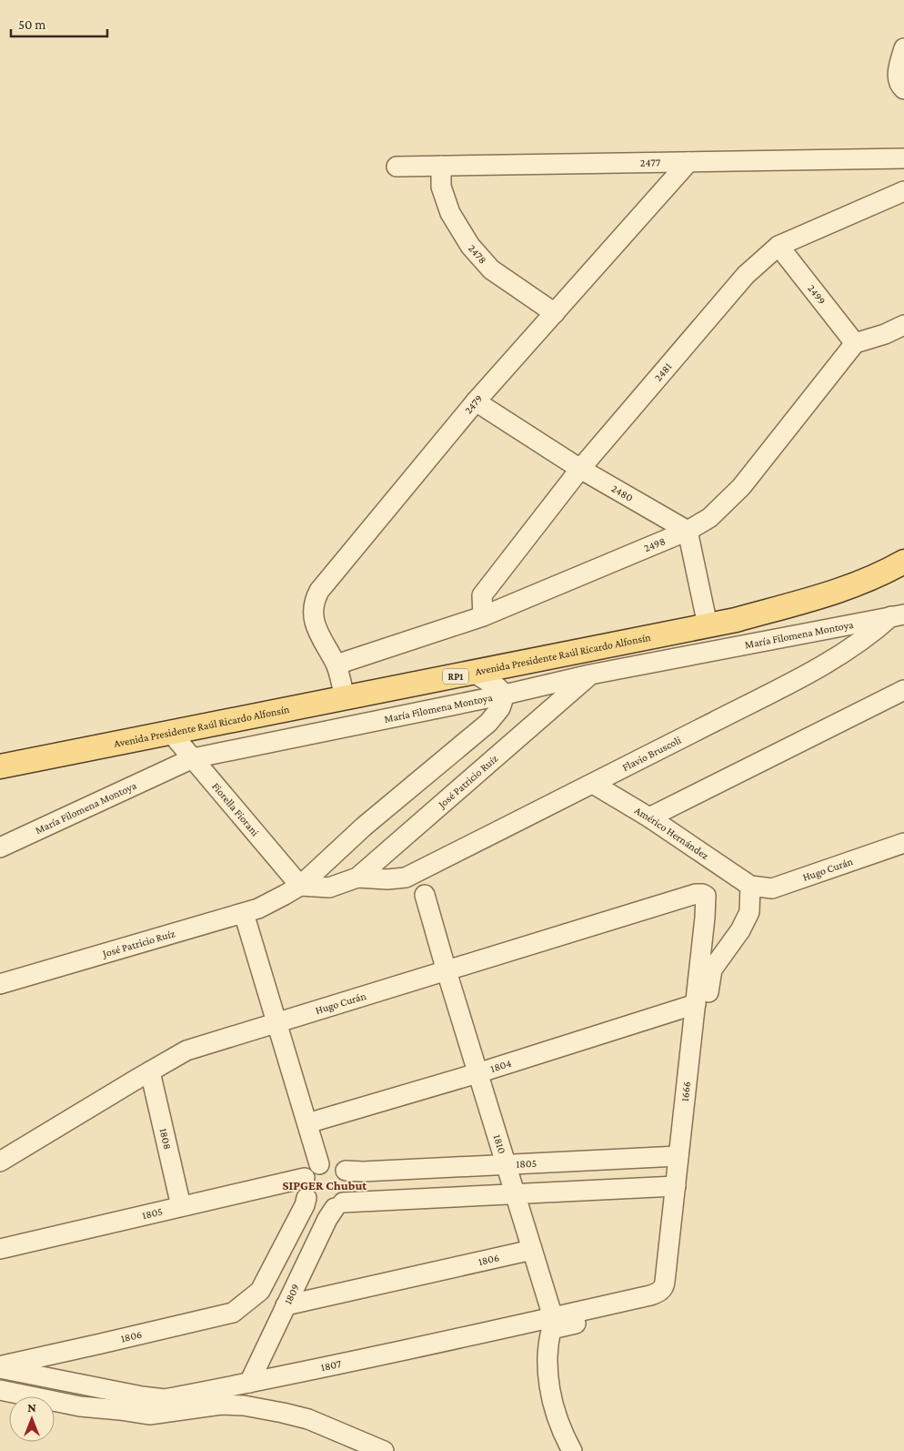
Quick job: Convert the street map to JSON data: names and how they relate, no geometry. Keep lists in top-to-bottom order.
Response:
{
  "streets": {
    "main road": ["Avenida Presidente Raúl Ricardo Alfonsín", "RP1"],
    "street": [
      "2477",
      "2478",
      "2499",
      "2481",
      "2479",
      "2480",
      "2498",
      "María Filomena Montoya",
      "Flavio Bruscoli",
      "José Patricio Ruíz",
      "Fiorella Fiorani",
      "Américo Hernández",
      "Hugo Curán",
      "1804",
      "1666",
      "1808",
      "1810",
      "1805",
      "1806",
      "1809",
      "1807"
    ]
  },
  "crossings": [
    ["2477", "2478"],
    ["2477", "2479"],
    ["2478", "2479"],
    ["2499", "2481"],
    ["2499", "2498"],
    ["2481", "2480"],
    ["2481", "2498"],
    ["2479", "2480"],
    ["2479", "2498"],
    ["2479", "Avenida Presidente Raúl Ricardo Alfonsín"],
    ["2480", "2498"],
    ["María Filomena Montoya", "Flavio Bruscoli"],
    ["María Filomena Montoya", "José Patricio Ruíz"],
    ["María Filomena Montoya", "Fiorella Fiorani"],
    ["Avenida Presidente Raúl Ricardo Alfonsín", "José Patricio Ruíz"],
    ["Avenida Presidente Raúl Ricardo Alfonsín", "Fiorella Fiorani"],
    ["Flavio Bruscoli", "Américo Hernández"],
    ["José Patricio Ruíz", "Fiorella Fiorani"],
    ["Américo Hernández", "Hugo Curán"],
    ["Hugo Curán", "1666"],
    ["Hugo Curán", "1808"],
    ["Hugo Curán", "1810"],
    ["1804", "1666"],
    ["1804", "1810"],
    ["1666", "1805"],
    ["1666", "1807"],
    ["1808", "1805"],
    ["1810", "1805"],
    ["1810", "1806"],
    ["1810", "1807"],
    ["1805", "1806"],
    ["1805", "1809"],
    ["1806", "1809"],
    ["1806", "1807"],
    ["1809", "1807"]
  ],
  "districts": ["SIPGER Chubut"],
  "scale_bar": "50 m",
  "north": "top"
}
